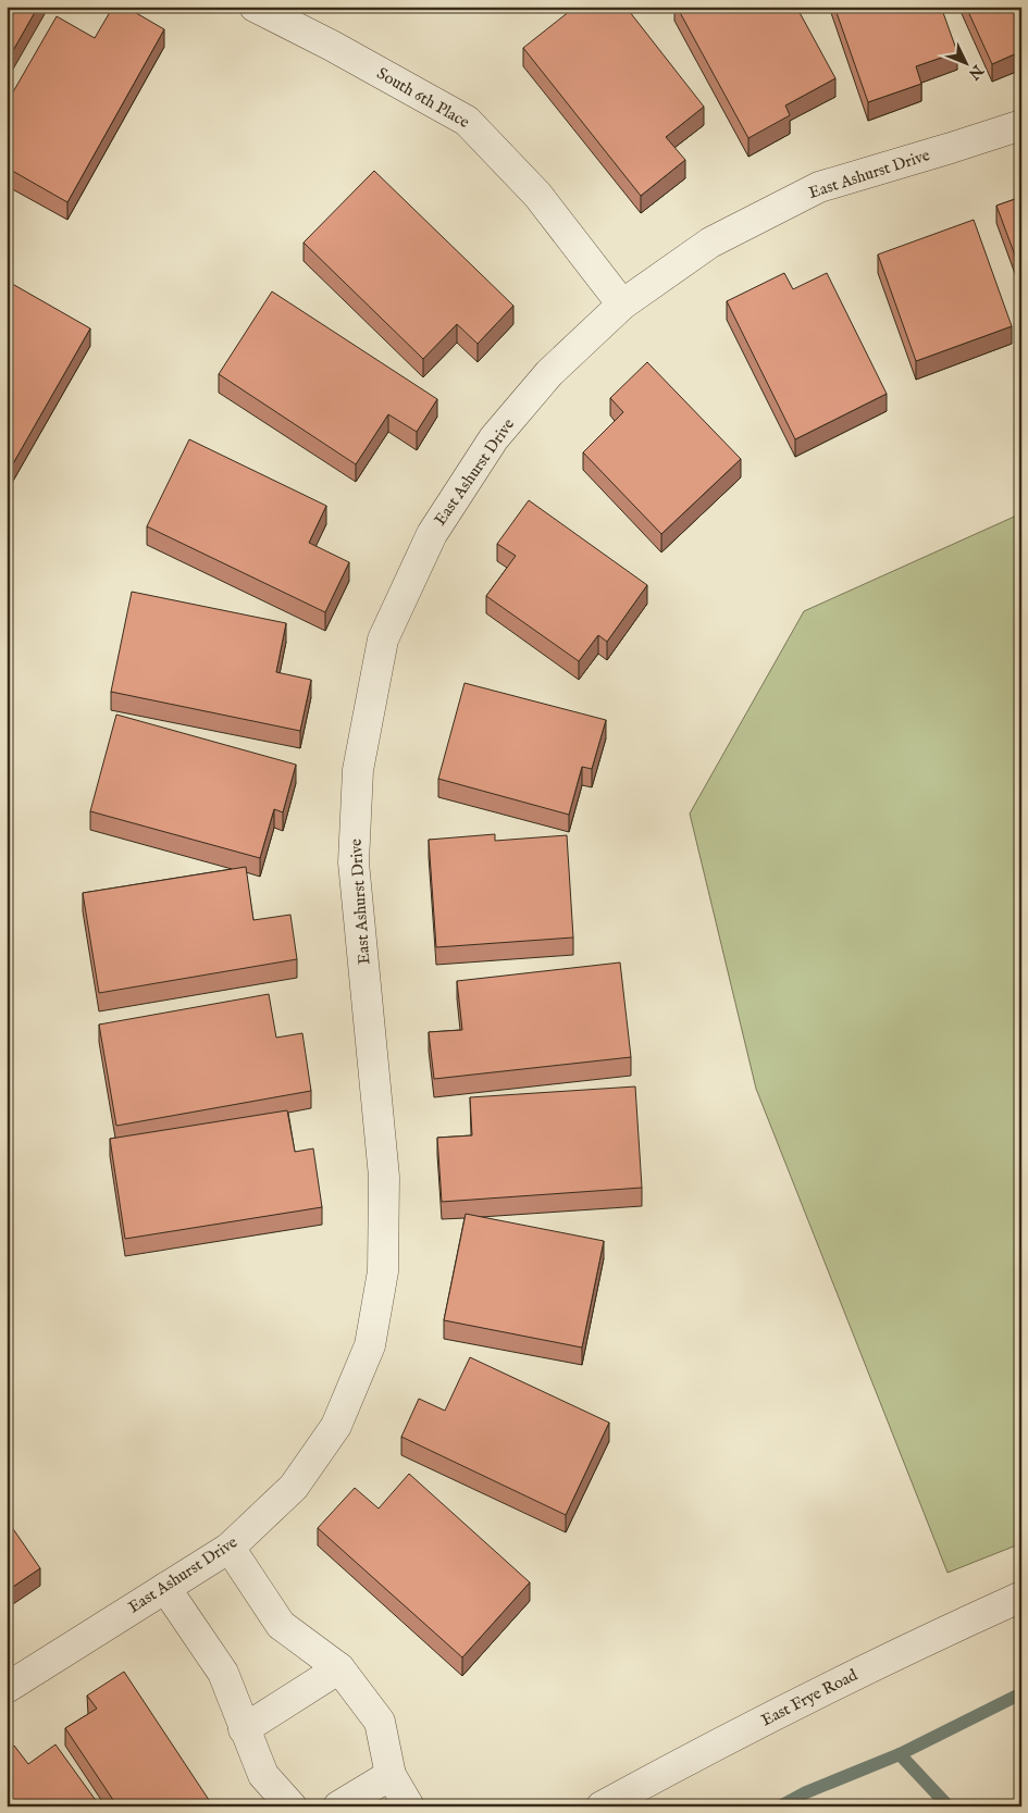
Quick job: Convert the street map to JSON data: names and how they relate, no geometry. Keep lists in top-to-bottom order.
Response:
{
  "streets": {
    "street": ["South 6th Place", "East Ashurst Drive", "East Frye Road"]
  },
  "crossings": [
    ["South 6th Place", "East Ashurst Drive"]
  ],
  "north": "bottom right"
}
